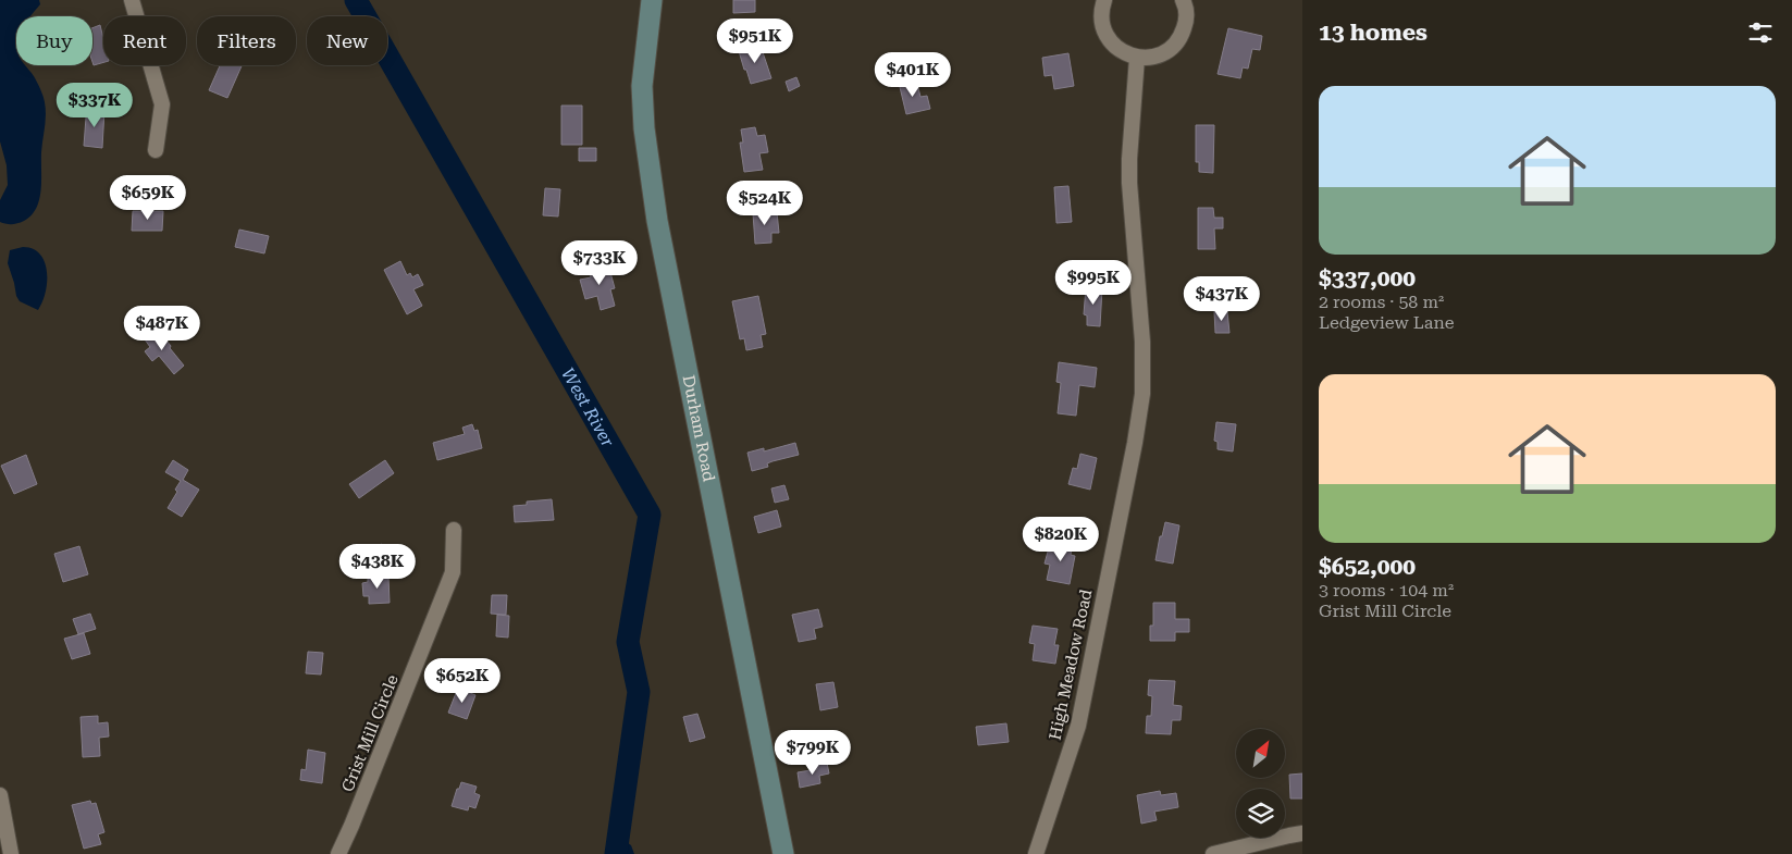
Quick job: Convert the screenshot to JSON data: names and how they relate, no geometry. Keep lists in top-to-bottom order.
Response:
{
  "streets": {
    "main road": ["Durham Road"],
    "street": ["High Meadow Road", "Grist Mill Circle"]
  },
  "water": ["West River"],
  "north": "top right",
  "page": {
    "heading": "13 homes",
    "chip": [
      "Buy",
      "Rent",
      "Filters",
      "New"
    ],
    "price": [
      "$951K",
      "$401K",
      "$337K",
      "$659K",
      "$524K",
      "$733K",
      "$995K",
      "$437K",
      "$487K",
      "$820K",
      "$438K",
      "$652K",
      "$799K"
    ],
    "list": [
      {
        "name": "$337,000",
        "note": "2 rooms · 58 m² · Ledgeview Lane"
      },
      {
        "name": "$652,000",
        "note": "3 rooms · 104 m² · Grist Mill Circle"
      }
    ]
  }
}
